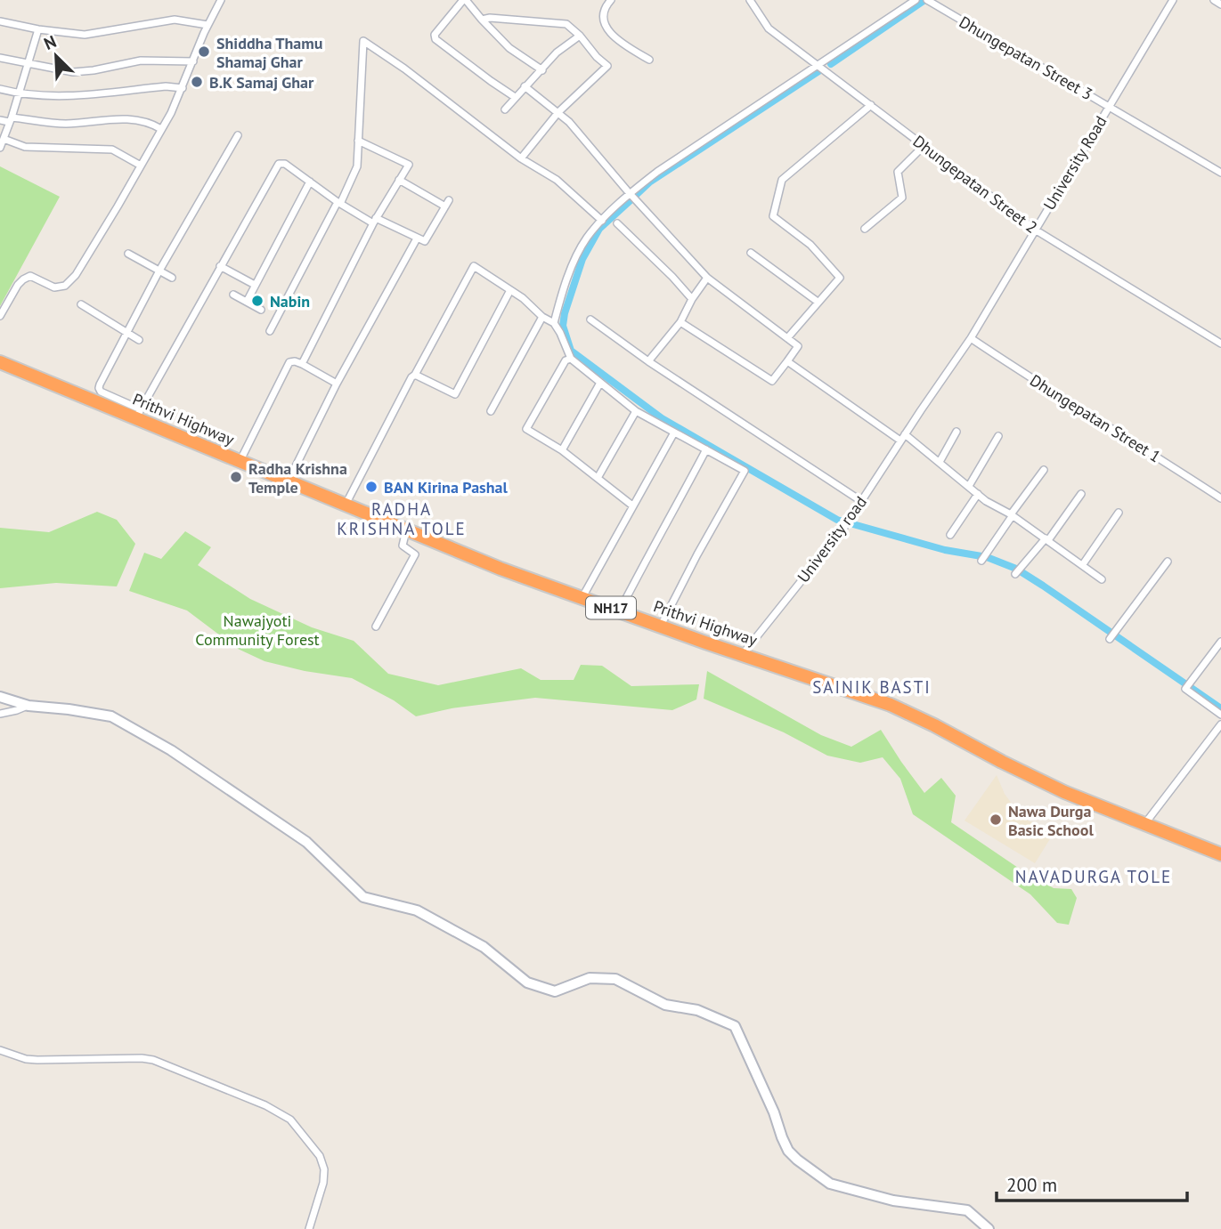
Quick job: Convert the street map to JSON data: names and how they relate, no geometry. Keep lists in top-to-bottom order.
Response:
{
  "streets": {
    "highway": ["Prithvi Highway", "NH17"],
    "street": [
      "Dhungepatan Street 3",
      "University Road",
      "Dhungepatan Street 2",
      "Dhungepatan Street 1",
      "University road"
    ]
  },
  "crossings": [
    ["Dhungepatan Street 3", "University Road"],
    ["University Road", "Dhungepatan Street 2"],
    ["University Road", "Dhungepatan Street 1"],
    ["University Road", "University road"],
    ["Prithvi Highway", "University road"]
  ],
  "districts": ["RADHA KRISHNA TOLE", "SAINIK BASTI", "NAVADURGA TOLE"],
  "parks": ["Nawajyoti Community Forest"],
  "places": [
    "Shiddha Thamu Shamaj Ghar",
    "B.K Samaj Ghar",
    "Nabin",
    "Radha Krishna Temple",
    "BAN Kirina Pashal",
    "Nawa Durga Basic School"
  ],
  "scale_bar": "200 m",
  "north": "top left"
}
